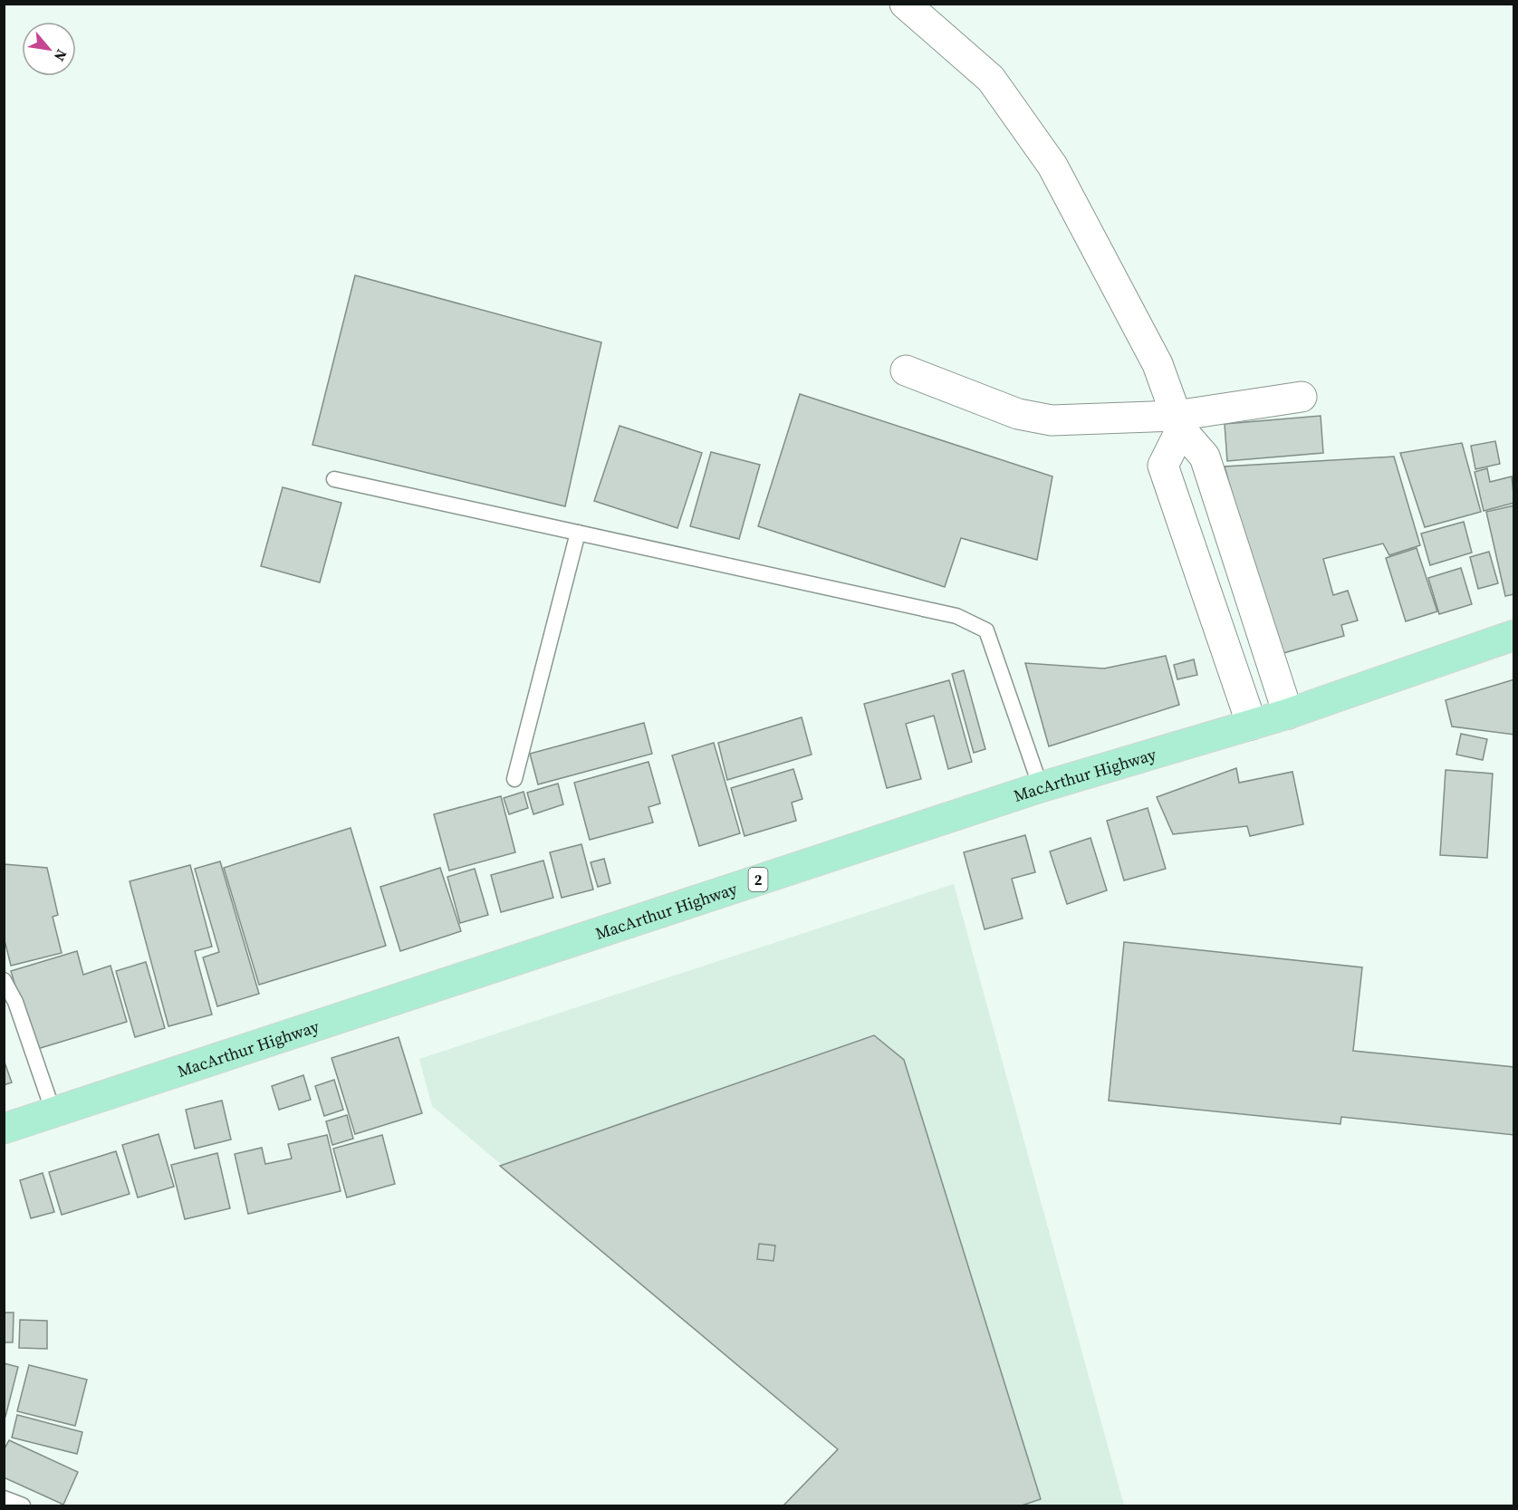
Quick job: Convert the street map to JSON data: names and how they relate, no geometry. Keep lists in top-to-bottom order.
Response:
{
  "streets": {
    "highway": ["MacArthur Highway", "2"]
  },
  "north": "bottom right"
}
